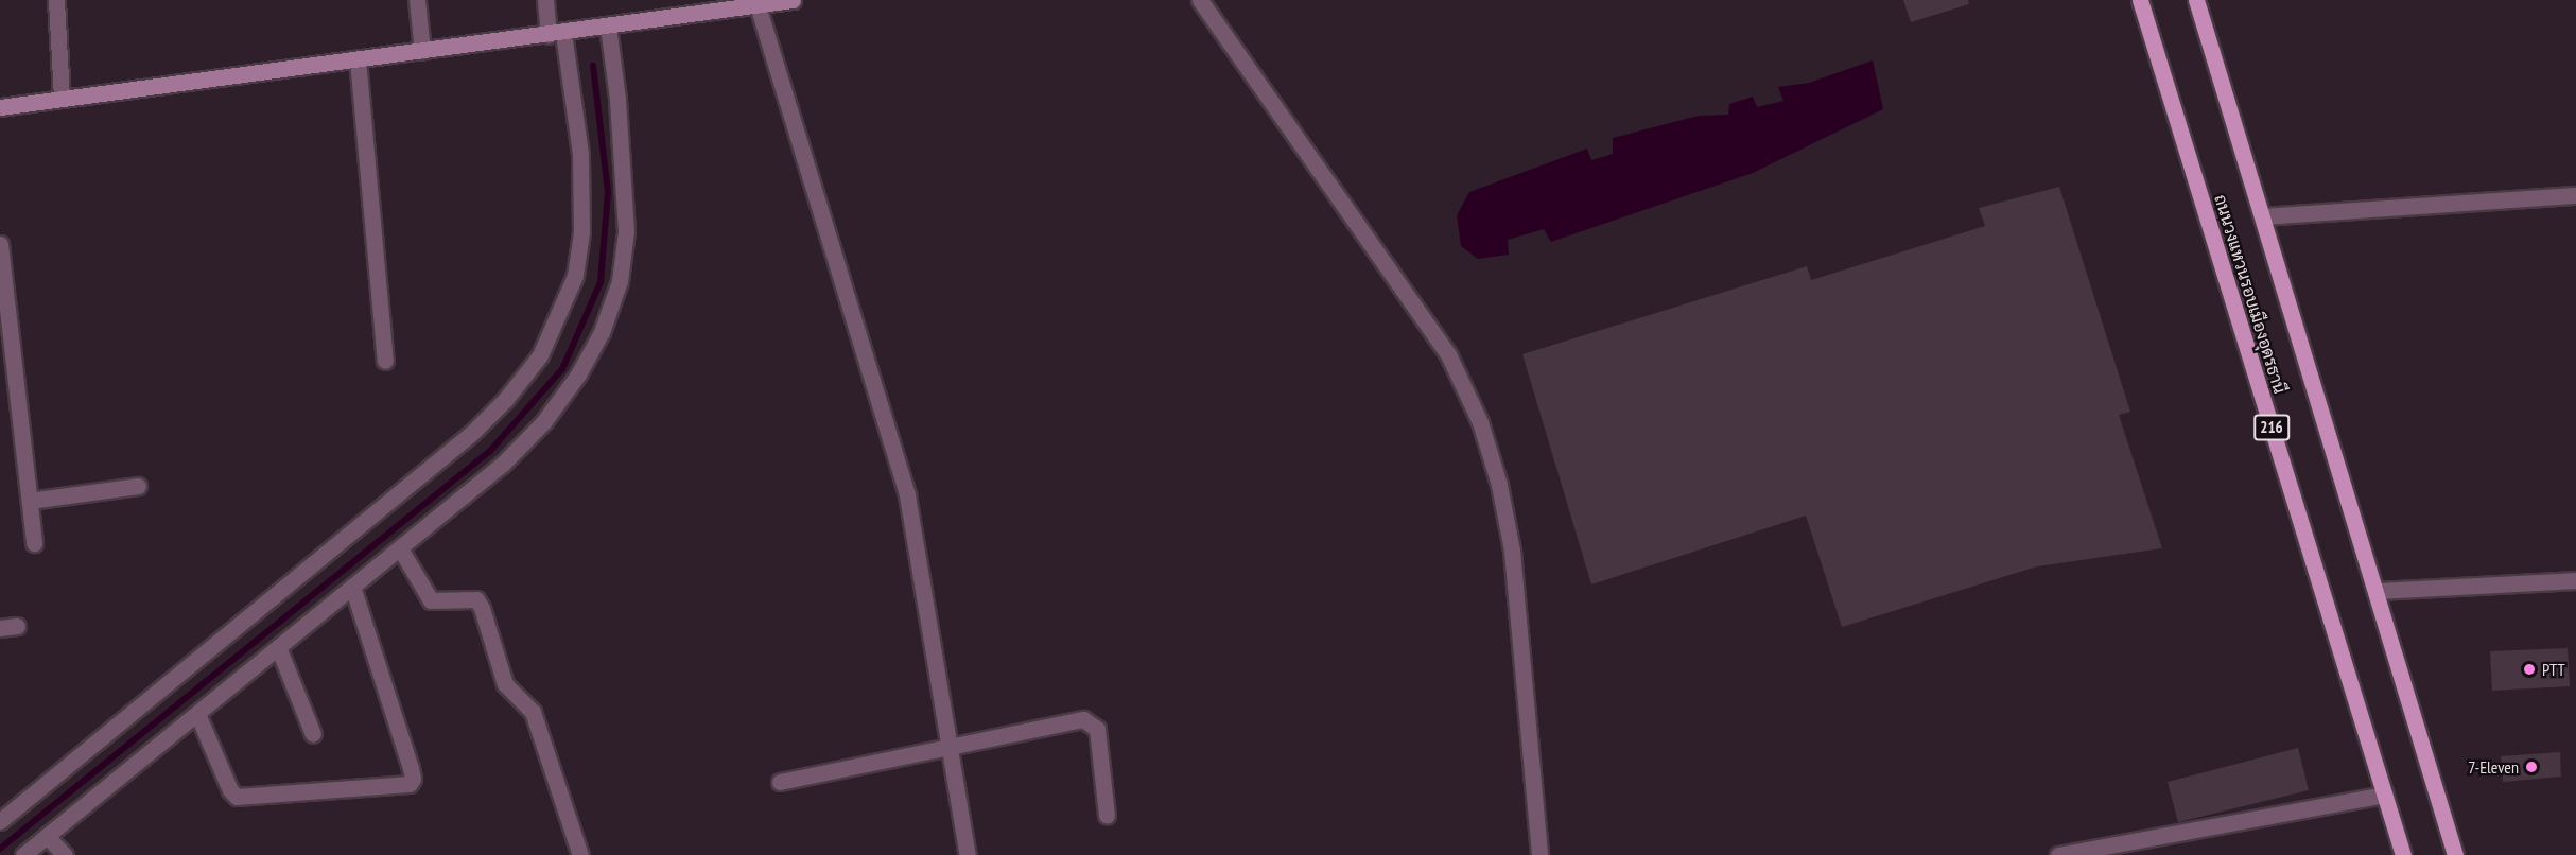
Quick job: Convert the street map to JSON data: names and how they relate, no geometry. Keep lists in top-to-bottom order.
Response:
{
  "streets": {
    "main road": ["ถนนวงแหวนรอบเมืองอุดรธานี", "216"]
  },
  "places": ["PTT", "7-Eleven"]
}
